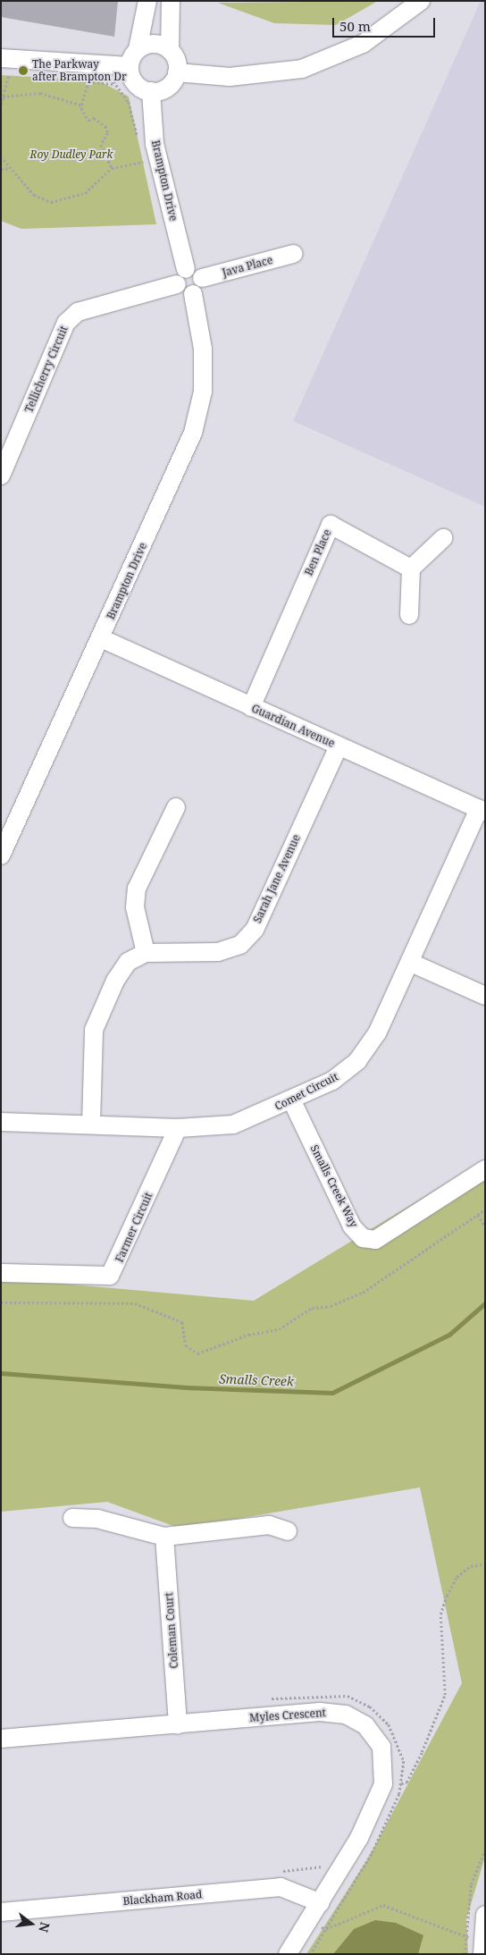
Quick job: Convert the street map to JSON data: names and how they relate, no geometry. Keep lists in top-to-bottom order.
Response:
{
  "streets": {
    "street": [
      "Brampton Drive",
      "Java Place",
      "Tellicherry Circuit",
      "Ben Place",
      "Guardian Avenue",
      "Sarah Jane Avenue",
      "Comet Circuit",
      "Smalls Creek Way",
      "Farmer Circuit",
      "Coleman Court",
      "Myles Crescent",
      "Blackham Road"
    ]
  },
  "crossings": [
    ["Brampton Drive", "Java Place"],
    ["Brampton Drive", "Tellicherry Circuit"],
    ["Brampton Drive", "Guardian Avenue"],
    ["Java Place", "Tellicherry Circuit"],
    ["Ben Place", "Guardian Avenue"],
    ["Guardian Avenue", "Sarah Jane Avenue"],
    ["Guardian Avenue", "Comet Circuit"],
    ["Sarah Jane Avenue", "Comet Circuit"],
    ["Comet Circuit", "Smalls Creek Way"],
    ["Comet Circuit", "Farmer Circuit"],
    ["Coleman Court", "Myles Crescent"],
    ["Myles Crescent", "Blackham Road"]
  ],
  "water": ["Smalls Creek"],
  "parks": ["Roy Dudley Park"],
  "places": ["The Parkway after Brampton Dr"],
  "scale_bar": "50 m",
  "north": "right"
}
